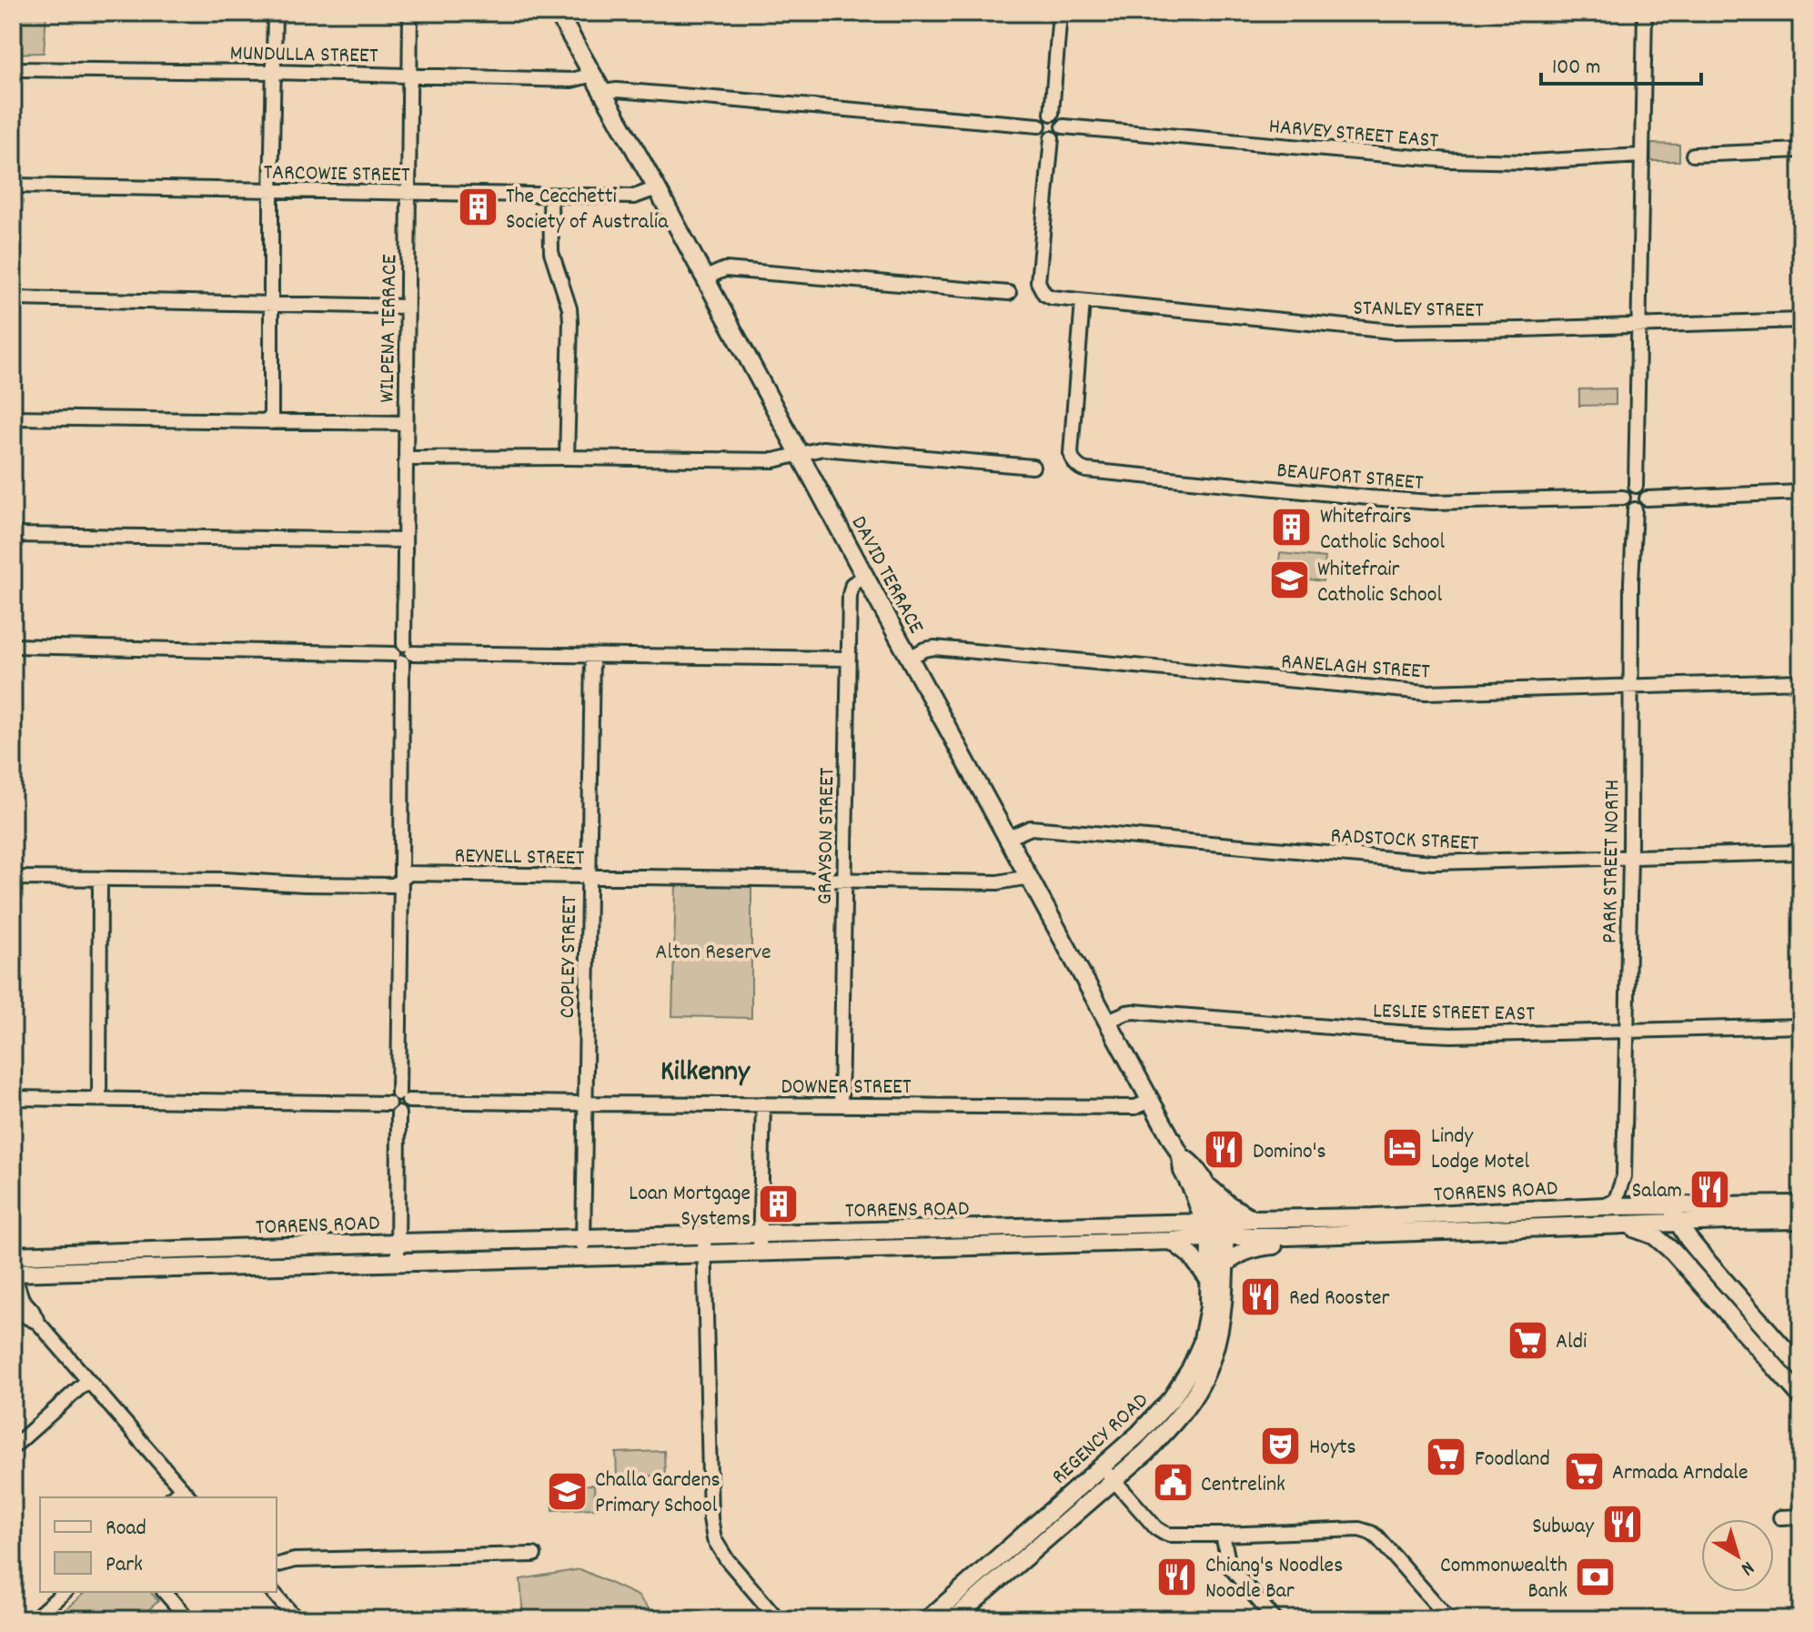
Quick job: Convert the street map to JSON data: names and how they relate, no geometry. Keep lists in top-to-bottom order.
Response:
{
  "streets": {
    "main road": ["DAVID TERRACE", "TORRENS ROAD", "REGENCY ROAD"],
    "street": [
      "MUNDULLA STREET",
      "HARVEY STREET EAST",
      "TARCOWIE STREET",
      "STANLEY STREET",
      "WILPENA TERRACE",
      "BEAUFORT STREET",
      "RANELAGH STREET",
      "GRAYSON STREET",
      "RADSTOCK STREET",
      "REYNELL STREET",
      "PARK STREET NORTH",
      "COPLEY STREET",
      "LESLIE STREET EAST",
      "DOWNER STREET"
    ]
  },
  "crossings": [
    ["MUNDULLA STREET", "WILPENA TERRACE"],
    ["MUNDULLA STREET", "DAVID TERRACE"],
    ["HARVEY STREET EAST", "STANLEY STREET"],
    ["TARCOWIE STREET", "WILPENA TERRACE"],
    ["TARCOWIE STREET", "DAVID TERRACE"],
    ["STANLEY STREET", "BEAUFORT STREET"],
    ["WILPENA TERRACE", "REYNELL STREET"],
    ["WILPENA TERRACE", "DOWNER STREET"],
    ["WILPENA TERRACE", "TORRENS ROAD"],
    ["BEAUFORT STREET", "PARK STREET NORTH"],
    ["DAVID TERRACE", "RANELAGH STREET"],
    ["DAVID TERRACE", "GRAYSON STREET"],
    ["DAVID TERRACE", "RADSTOCK STREET"],
    ["DAVID TERRACE", "REYNELL STREET"],
    ["DAVID TERRACE", "LESLIE STREET EAST"],
    ["DAVID TERRACE", "DOWNER STREET"],
    ["DAVID TERRACE", "TORRENS ROAD"],
    ["DAVID TERRACE", "REGENCY ROAD"],
    ["RANELAGH STREET", "PARK STREET NORTH"],
    ["GRAYSON STREET", "REYNELL STREET"],
    ["GRAYSON STREET", "DOWNER STREET"],
    ["RADSTOCK STREET", "PARK STREET NORTH"],
    ["REYNELL STREET", "COPLEY STREET"],
    ["PARK STREET NORTH", "LESLIE STREET EAST"],
    ["PARK STREET NORTH", "TORRENS ROAD"],
    ["COPLEY STREET", "DOWNER STREET"],
    ["COPLEY STREET", "TORRENS ROAD"],
    ["TORRENS ROAD", "REGENCY ROAD"]
  ],
  "districts": ["Kilkenny"],
  "parks": ["Alton Reserve"],
  "places": {
    "building": ["The Cecchetti Society of Australia", "Whitefrairs Catholic School", "Loan Mortgage Systems"],
    "school or university": ["Whitefrair Catholic School", "Challa Gardens Primary School"],
    "hotel": ["Lindy Lodge Motel"],
    "restaurant": [
      "Domino's",
      "Salam",
      "Red Rooster",
      "Subway",
      "Chiang's Noodles Noodle Bar"
    ],
    "supermarket": ["Aldi", "Foodland", "Armada Arndale"],
    "theatre": ["Hoyts"],
    "public building": ["Centrelink"],
    "bank": ["Commonwealth Bank"]
  },
  "legend": ["Road", "Park"],
  "scale_bar": "100 m",
  "north": "bottom right"
}
